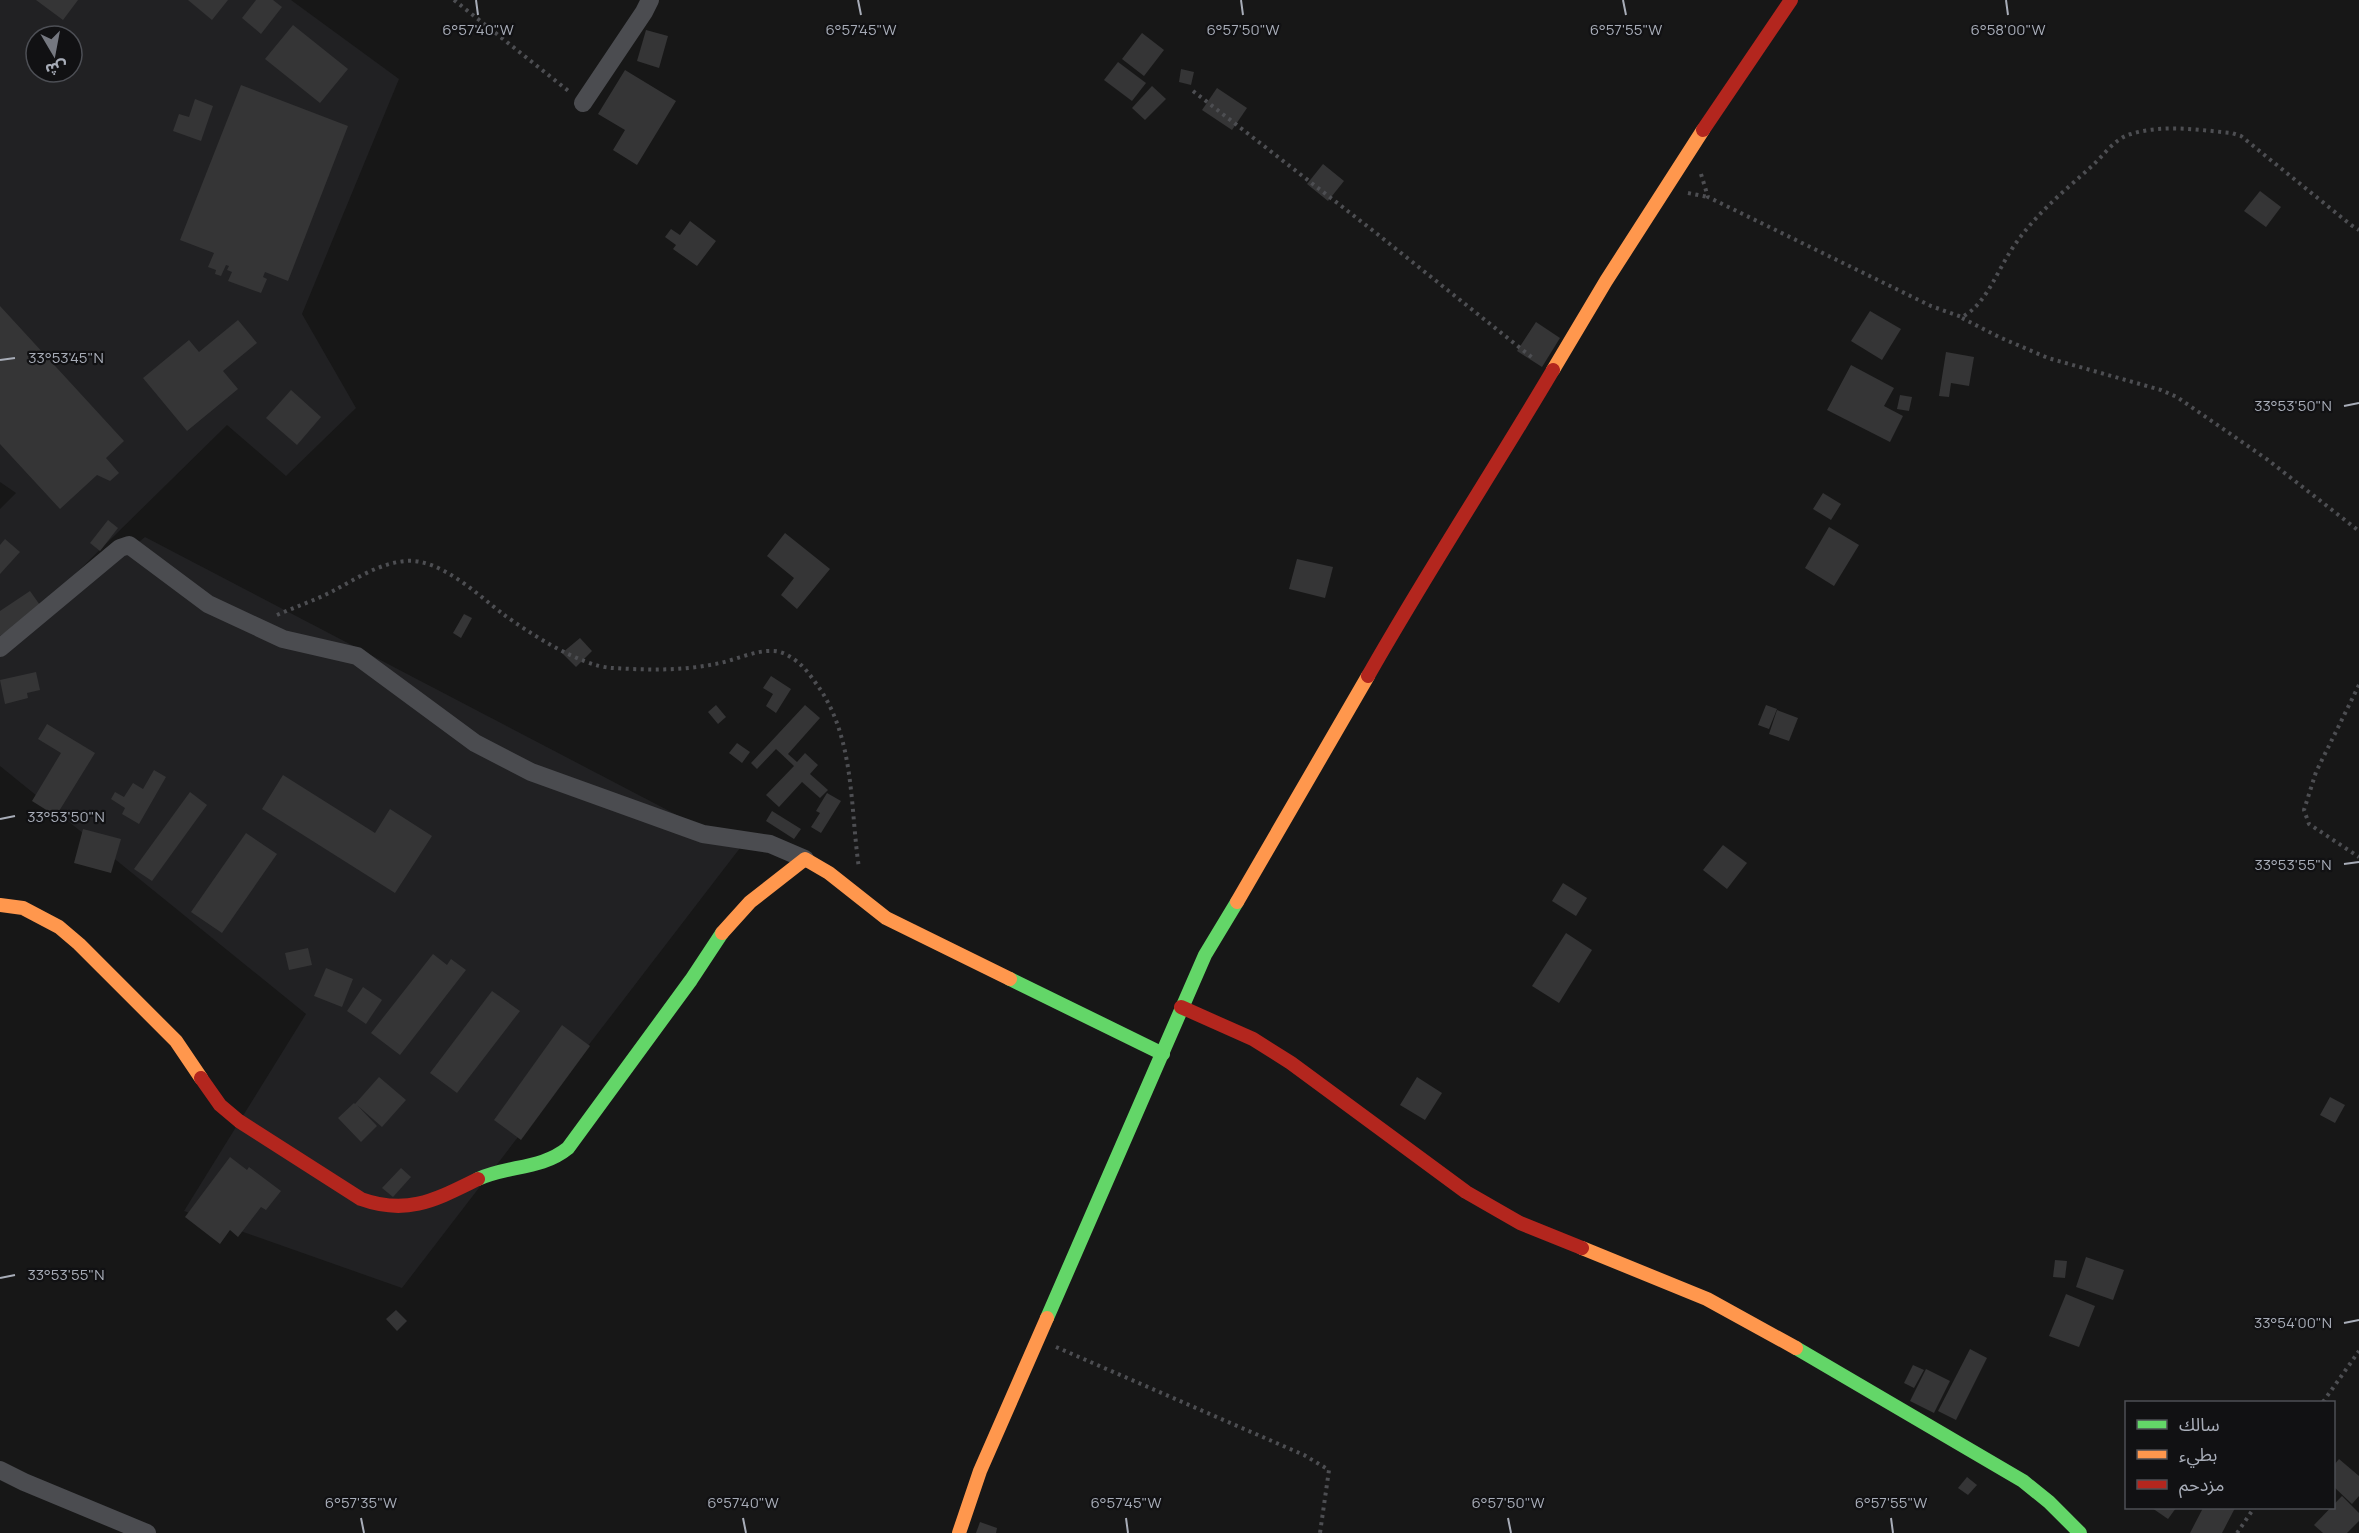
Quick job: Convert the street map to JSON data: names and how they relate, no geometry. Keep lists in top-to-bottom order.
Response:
{
  "legend": ["سالك", "بطيء", "مزدحم"],
  "north": "bottom",
  "coordinates": [
    "6°57'40\"W",
    "6°57'45\"W",
    "6°57'50\"W",
    "6°57'55\"W",
    "6°58'00\"W",
    "33°53'45\"N",
    "33°53'50\"N",
    "33°53'55\"N",
    "33°54'00\"N",
    "6°57'35\"W"
  ]
}
